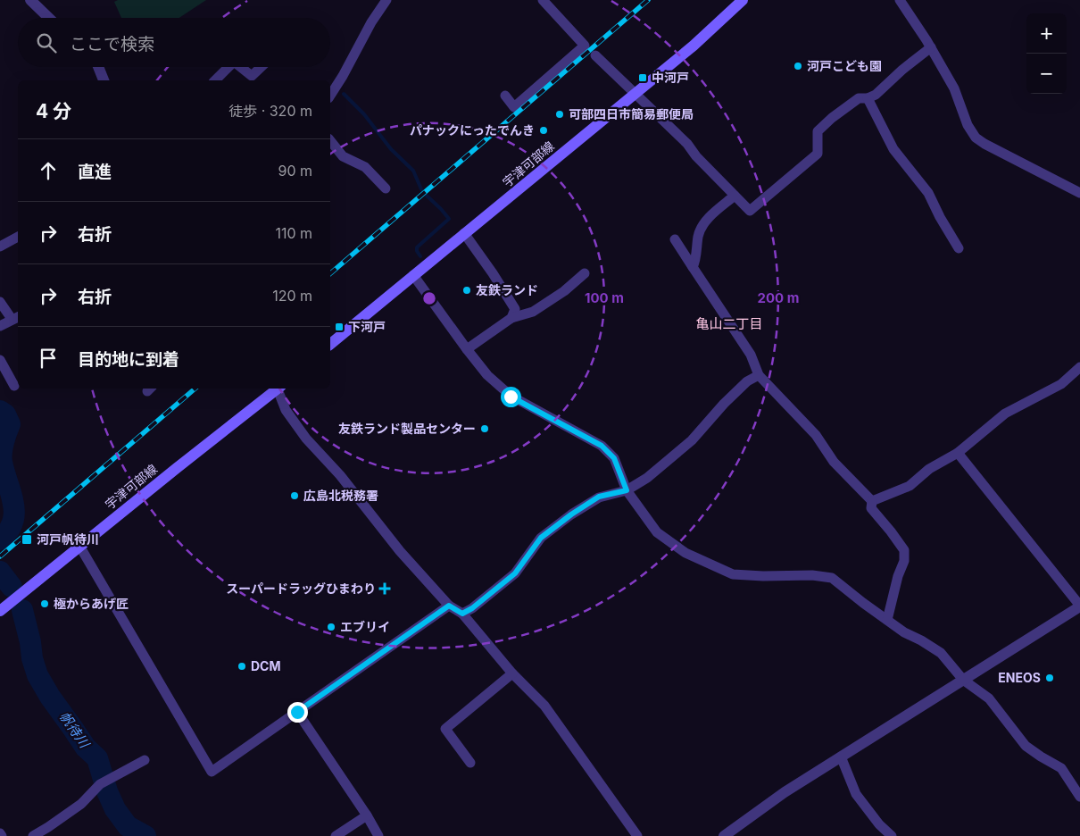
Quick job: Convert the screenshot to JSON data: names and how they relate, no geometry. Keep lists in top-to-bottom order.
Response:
{
  "streets": {
    "main road": ["宇津可部線"]
  },
  "districts": ["亀山二丁目"],
  "water": ["帆待川"],
  "places": {
    "other": [
      "河戸こども園",
      "可部四日市簡易郵便局",
      "パナックにったでんき",
      "友鉄ランド",
      "友鉄ランド製品センター",
      "広島北税務署",
      "極からあげ匠",
      "エブリイ",
      "DCM",
      "ENEOS"
    ],
    "transit": ["中河戸", "下河戸", "河戸帆待川"],
    "health": ["スーパードラッグひまわり"]
  },
  "page": {
    "map_buttons": ["+", "−"],
    "search": "ここで検索",
    "heading": ["4 分", "徒歩 · 320 m"],
    "list": [
      ["直進", "90 m"],
      ["右折", "110 m"],
      ["右折", "120 m"],
      "目的地に到着"
    ]
  },
  "rings": ["100 m", "200 m"]
}
